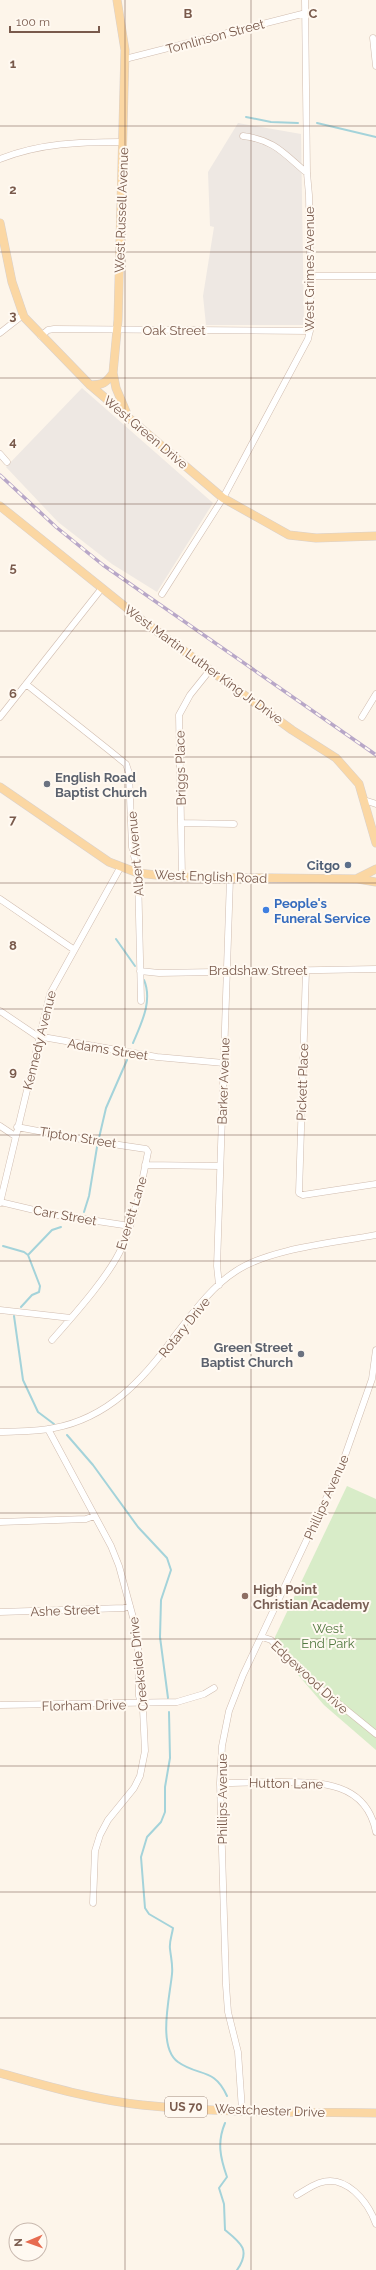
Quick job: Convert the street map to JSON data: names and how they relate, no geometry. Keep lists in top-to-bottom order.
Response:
{
  "streets": {
    "main road": [
      "West Russell Avenue",
      "West Green Drive",
      "West Martin Luther King Jr Drive",
      "West English Road",
      "US 70",
      "Westchester Drive"
    ],
    "street": [
      "Tomlinson Street",
      "West Grimes Avenue",
      "Oak Street",
      "Briggs Place",
      "Albert Avenue",
      "Bradshaw Street",
      "Kennedy Avenue",
      "Adams Street",
      "Barker Avenue",
      "Pickett Place",
      "Tipton Street",
      "Everett Lane",
      "Carr Street",
      "Rotary Drive",
      "Phillips Avenue",
      "Ashe Street",
      "Creekside Drive",
      "Edgewood Drive",
      "Florham Drive",
      "Hutton Lane"
    ]
  },
  "crossings": [
    ["Tomlinson Street", "West Russell Avenue"],
    ["Tomlinson Street", "West Grimes Avenue"],
    ["West Russell Avenue", "Oak Street"],
    ["West Russell Avenue", "West Green Drive"],
    ["West Grimes Avenue", "Oak Street"],
    ["West Grimes Avenue", "West Green Drive"],
    ["Oak Street", "West Green Drive"],
    ["West Martin Luther King Jr Drive", "Briggs Place"],
    ["Briggs Place", "West English Road"],
    ["Albert Avenue", "West English Road"],
    ["Albert Avenue", "Bradshaw Street"],
    ["West English Road", "Kennedy Avenue"],
    ["West English Road", "Barker Avenue"],
    ["Bradshaw Street", "Barker Avenue"],
    ["Bradshaw Street", "Pickett Place"],
    ["Kennedy Avenue", "Adams Street"],
    ["Kennedy Avenue", "Tipton Street"],
    ["Kennedy Avenue", "Carr Street"],
    ["Adams Street", "Barker Avenue"],
    ["Barker Avenue", "Rotary Drive"],
    ["Tipton Street", "Everett Lane"],
    ["Everett Lane", "Carr Street"],
    ["Rotary Drive", "Creekside Drive"],
    ["Phillips Avenue", "Edgewood Drive"],
    ["Phillips Avenue", "Hutton Lane"],
    ["Phillips Avenue", "Westchester Drive"],
    ["Ashe Street", "Creekside Drive"],
    ["Creekside Drive", "Florham Drive"]
  ],
  "parks": ["West End Park"],
  "places": [
    "English Road Baptist Church",
    "Citgo",
    "People's Funeral Service",
    "Green Street Baptist Church",
    "High Point Christian Academy"
  ],
  "scale_bar": "100 m",
  "north": "left",
  "grid": {
    "columns": ["B", "C"],
    "rows": [
      "1",
      "2",
      "3",
      "4",
      "5",
      "6",
      "7",
      "8",
      "9"
    ]
  }
}
